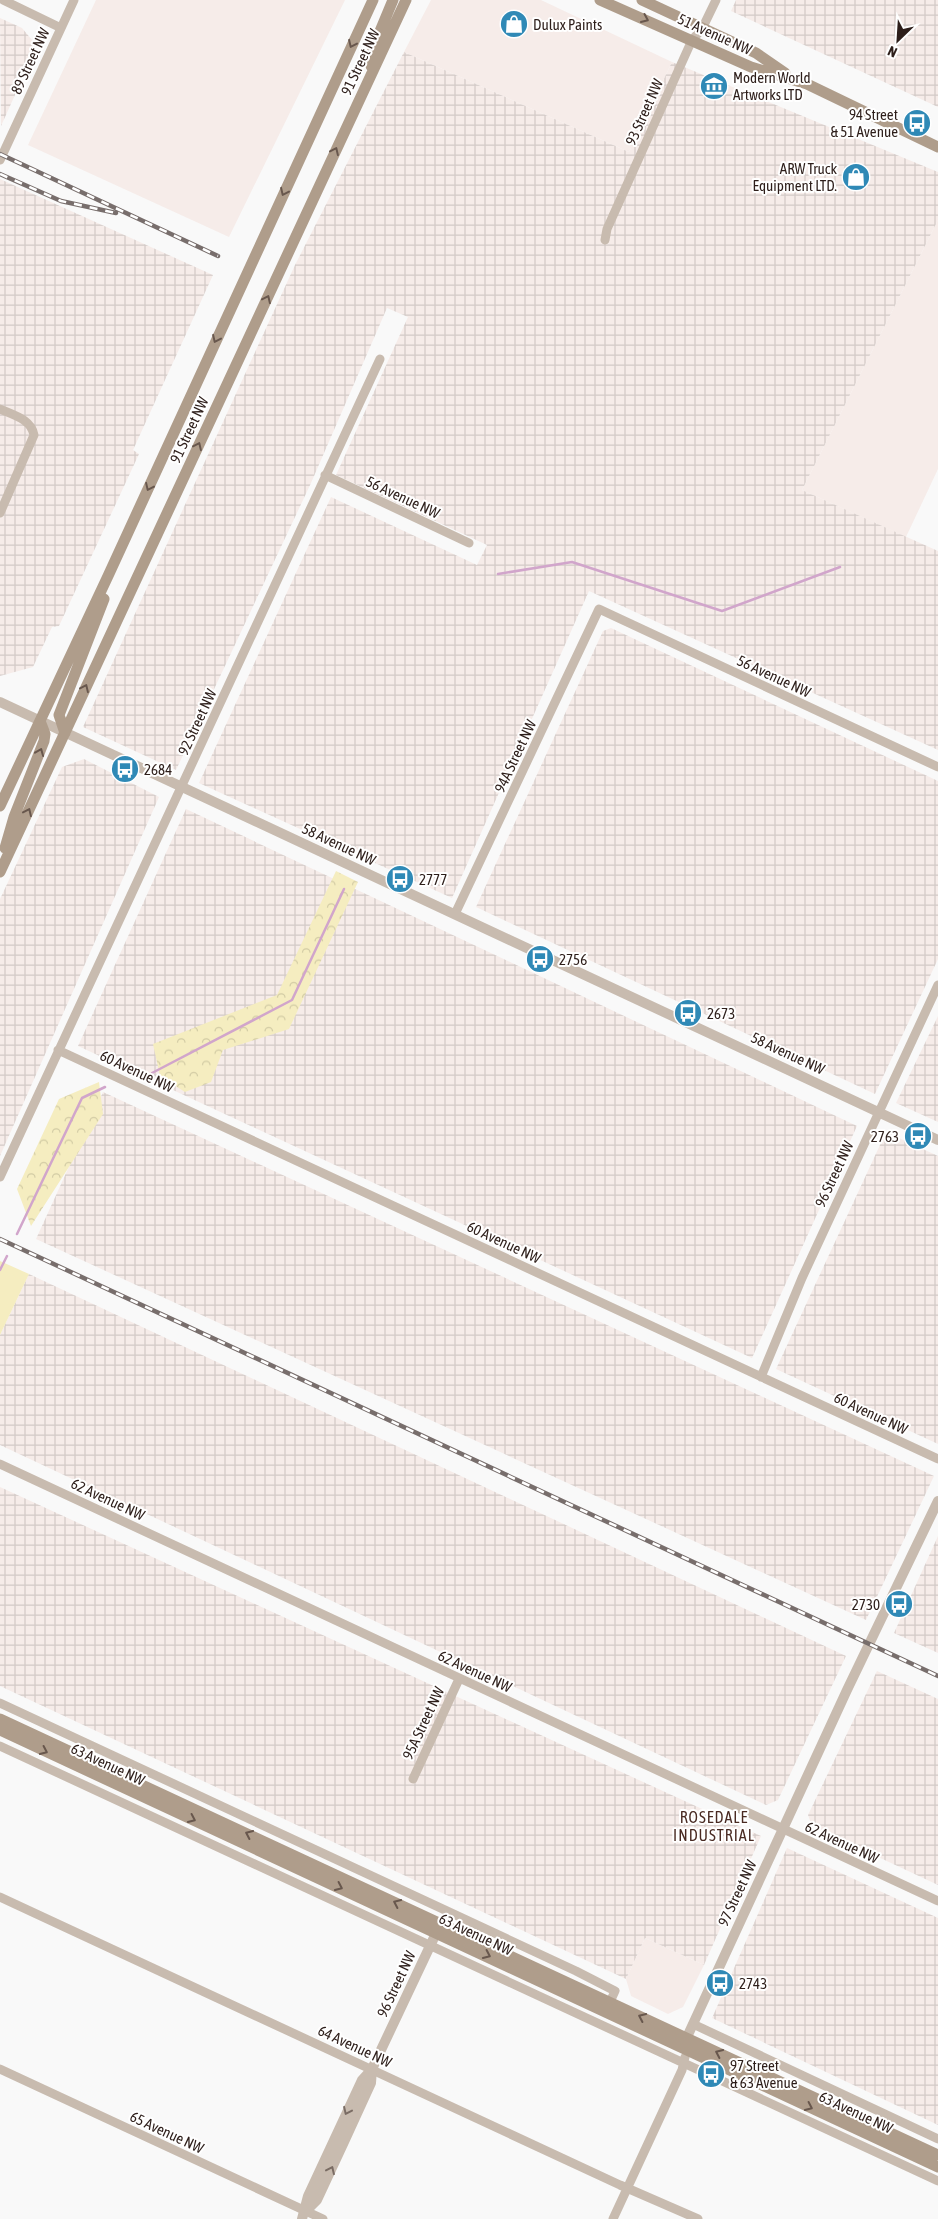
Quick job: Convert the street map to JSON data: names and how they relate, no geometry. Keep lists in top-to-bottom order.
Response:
{
  "streets": {
    "main road": ["51 Avenue NW", "91 Street NW", "63 Avenue NW"],
    "street": [
      "89 Street NW",
      "93 Street NW",
      "56 Avenue NW",
      "92 Street NW",
      "94A Street NW",
      "58 Avenue NW",
      "60 Avenue NW",
      "96 Street NW",
      "62 Avenue NW",
      "95A Street NW",
      "97 Street NW",
      "64 Avenue NW",
      "65 Avenue NW"
    ]
  },
  "crossings": [
    ["51 Avenue NW", "93 Street NW"],
    ["91 Street NW", "58 Avenue NW"],
    ["56 Avenue NW", "92 Street NW"],
    ["56 Avenue NW", "94A Street NW"],
    ["92 Street NW", "58 Avenue NW"],
    ["92 Street NW", "60 Avenue NW"],
    ["94A Street NW", "58 Avenue NW"],
    ["58 Avenue NW", "96 Street NW"],
    ["60 Avenue NW", "96 Street NW"],
    ["96 Street NW", "63 Avenue NW"],
    ["96 Street NW", "64 Avenue NW"],
    ["96 Street NW", "65 Avenue NW"],
    ["62 Avenue NW", "95A Street NW"],
    ["62 Avenue NW", "97 Street NW"],
    ["63 Avenue NW", "97 Street NW"],
    ["97 Street NW", "64 Avenue NW"]
  ],
  "districts": ["ROSEDALE INDUSTRIAL"],
  "places": {
    "shop": ["Dulux Paints", "ARW Truck Equipment LTD."],
    "museum": ["Modern World Artworks LTD"],
    "bus stop": [
      "94 Street & 51 Avenue",
      "2684",
      "2777",
      "2756",
      "2673",
      "2763",
      "2730",
      "2743",
      "97 Street & 63 Avenue"
    ]
  },
  "north": "bottom left"
}
